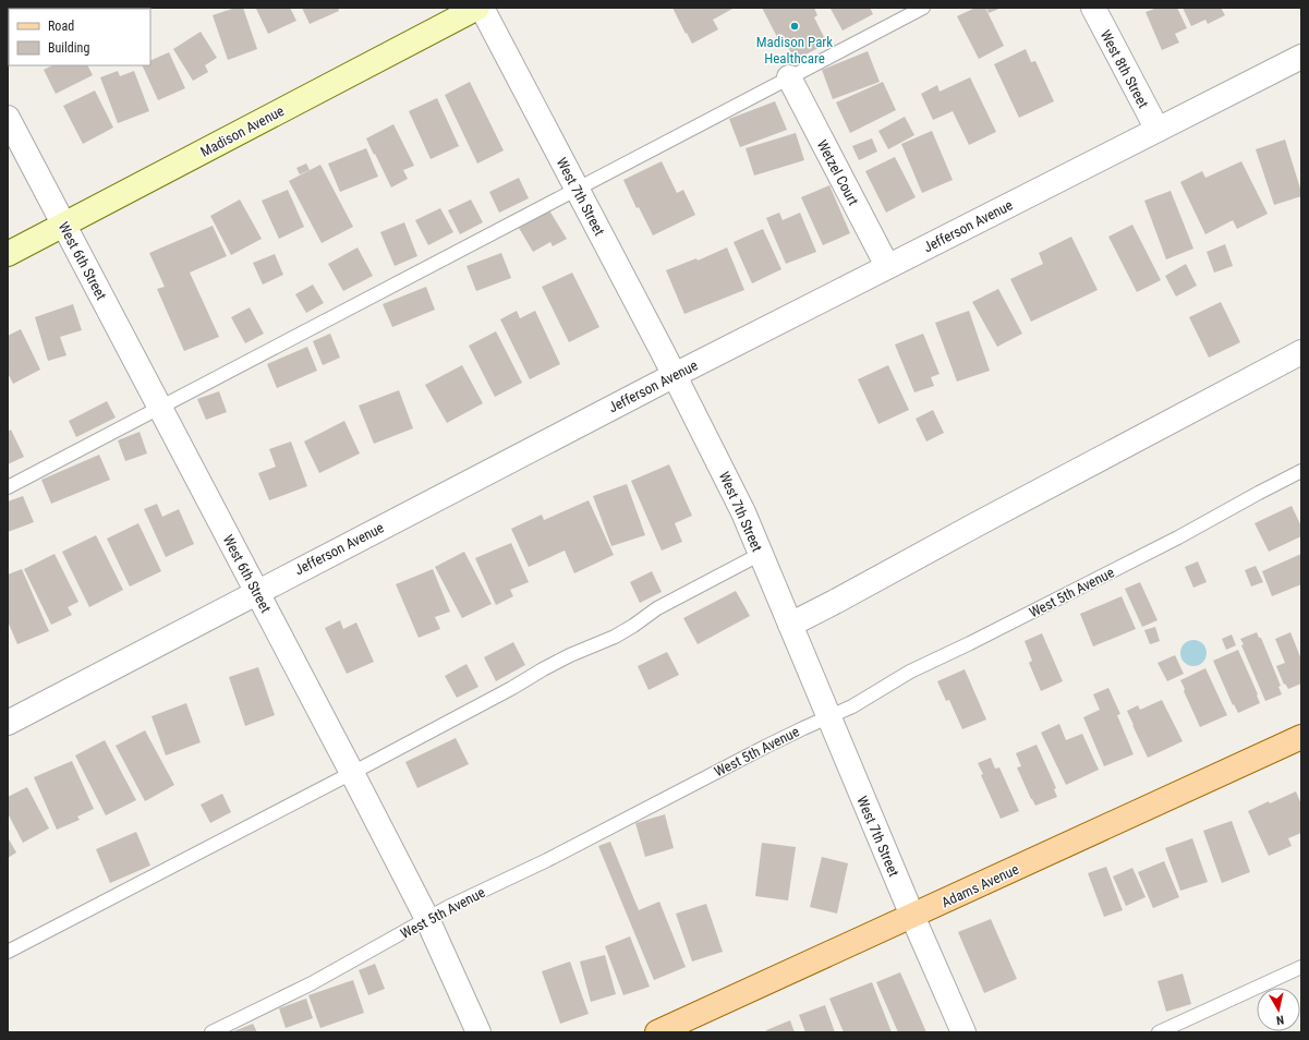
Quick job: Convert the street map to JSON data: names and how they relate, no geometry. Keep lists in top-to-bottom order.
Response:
{
  "streets": {
    "main road": ["Adams Avenue"],
    "street": [
      "West 8th Street",
      "Madison Avenue",
      "Wetzel Court",
      "West 7th Street",
      "Jefferson Avenue",
      "West 6th Street"
    ],
    "lane": ["West 5th Avenue"]
  },
  "crossings": [
    ["West 8th Street", "Jefferson Avenue"],
    ["Madison Avenue", "West 6th Street"],
    ["Wetzel Court", "Jefferson Avenue"],
    ["West 7th Street", "Jefferson Avenue"],
    ["West 7th Street", "West 5th Avenue"],
    ["West 7th Street", "Adams Avenue"],
    ["Jefferson Avenue", "West 6th Street"],
    ["West 6th Street", "West 5th Avenue"]
  ],
  "places": ["Madison Park Healthcare"],
  "legend": ["Road", "Building"],
  "north": "bottom"
}
